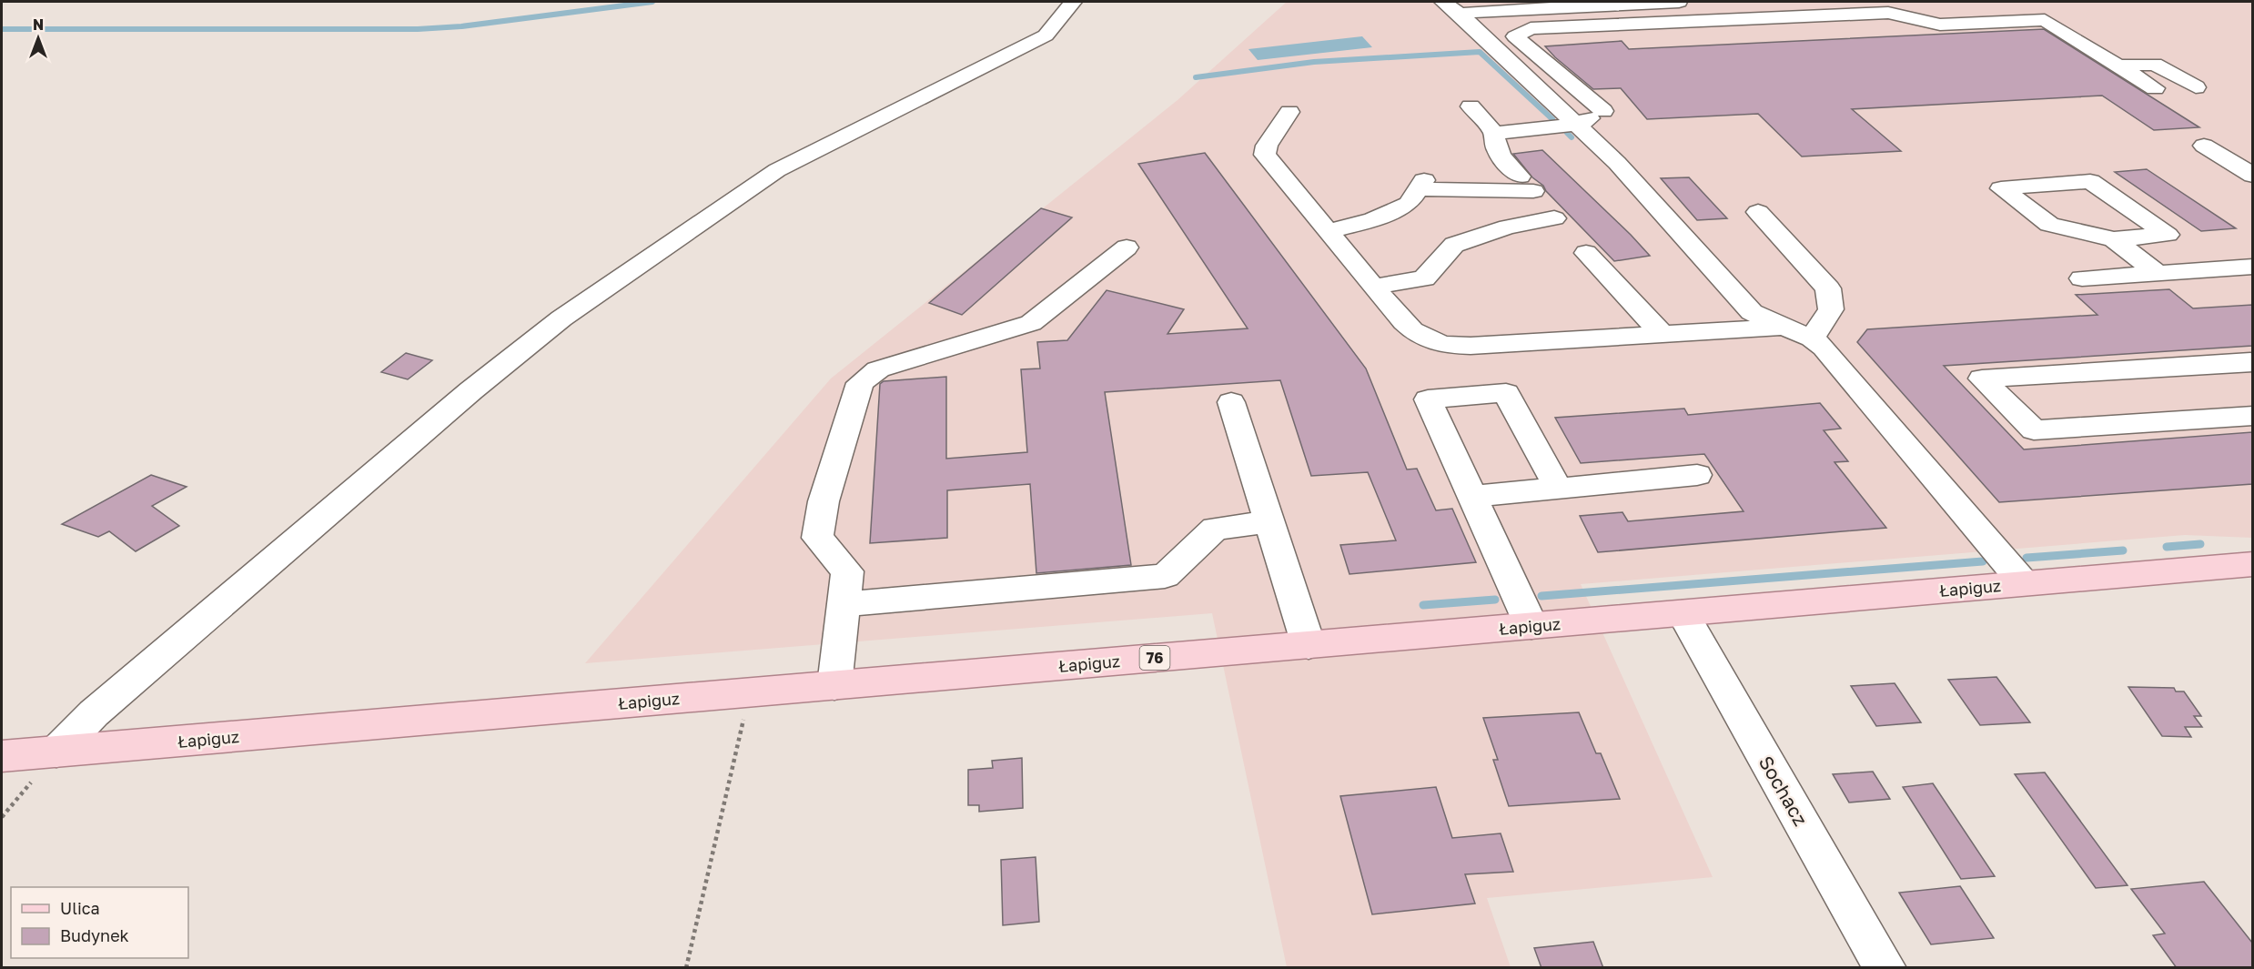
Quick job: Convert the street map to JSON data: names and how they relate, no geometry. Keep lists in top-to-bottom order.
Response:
{
  "streets": {
    "main road": ["Łapiguz", "76"],
    "street": ["Sochacz"]
  },
  "crossings": [
    ["Łapiguz", "76"],
    ["Łapiguz", "Sochacz"]
  ],
  "legend": ["Ulica", "Budynek"],
  "north": "top"
}
